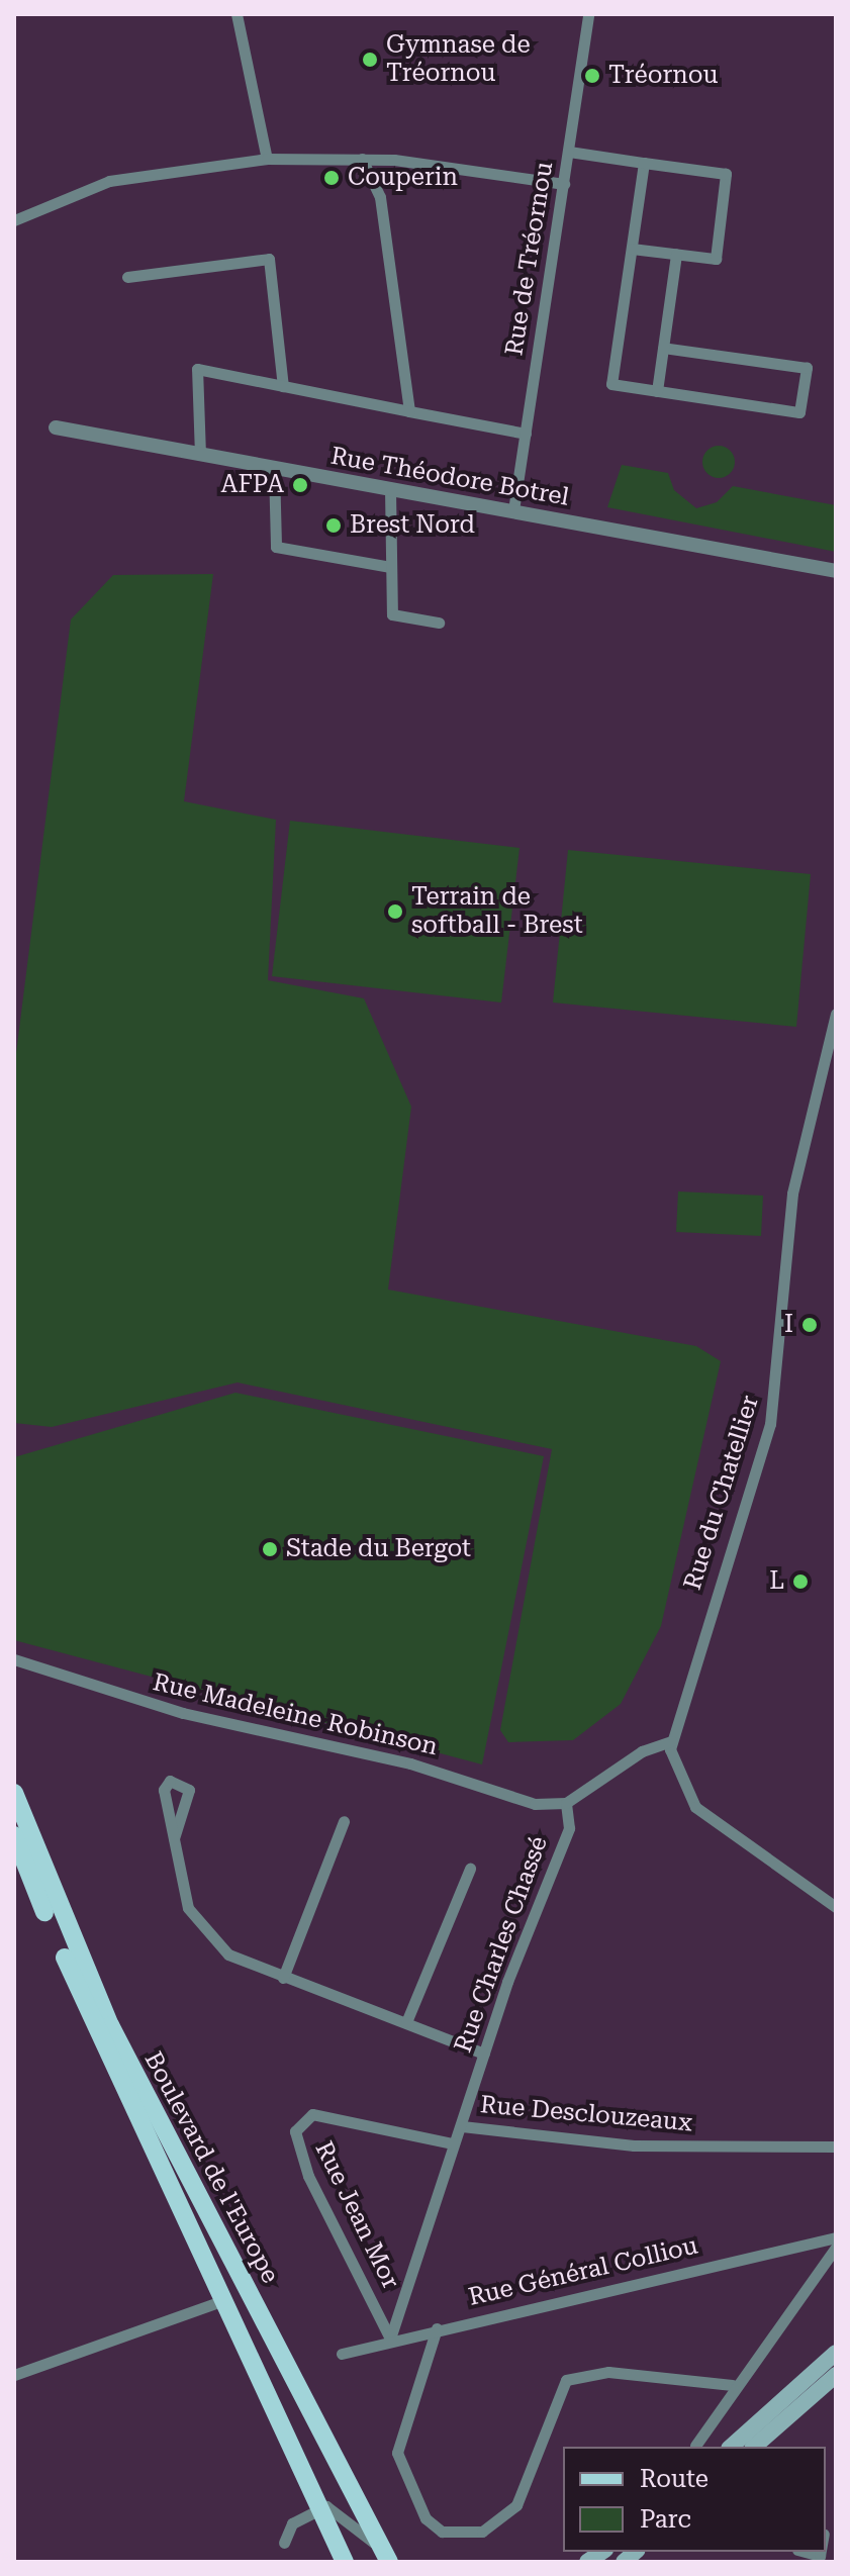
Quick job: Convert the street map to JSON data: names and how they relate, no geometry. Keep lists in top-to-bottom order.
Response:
{
  "streets": {
    "main road": ["Boulevard de l'Europe"],
    "street": [
      "Rue de Tréornou",
      "Rue Théodore Botrel",
      "Rue du Chatellier",
      "Rue Madeleine Robinson",
      "Rue Charles Chassé",
      "Rue Desclouzeaux",
      "Rue Jean Mor",
      "Rue Général Colliou"
    ]
  },
  "crossings": [
    ["Rue de Tréornou", "Rue Théodore Botrel"],
    ["Rue Madeleine Robinson", "Rue Charles Chassé"],
    ["Rue Charles Chassé", "Rue Desclouzeaux"],
    ["Rue Desclouzeaux", "Rue Jean Mor"],
    ["Rue Desclouzeaux", "Rue Général Colliou"],
    ["Rue Jean Mor", "Rue Général Colliou"]
  ],
  "places": [
    "Gymnase de Tréornou",
    "Tréornou",
    "Couperin",
    "AFPA",
    "Brest Nord",
    "Terrain de softball - Brest",
    "I",
    "Stade du Bergot",
    "L"
  ],
  "legend": ["Route", "Parc"]
}
